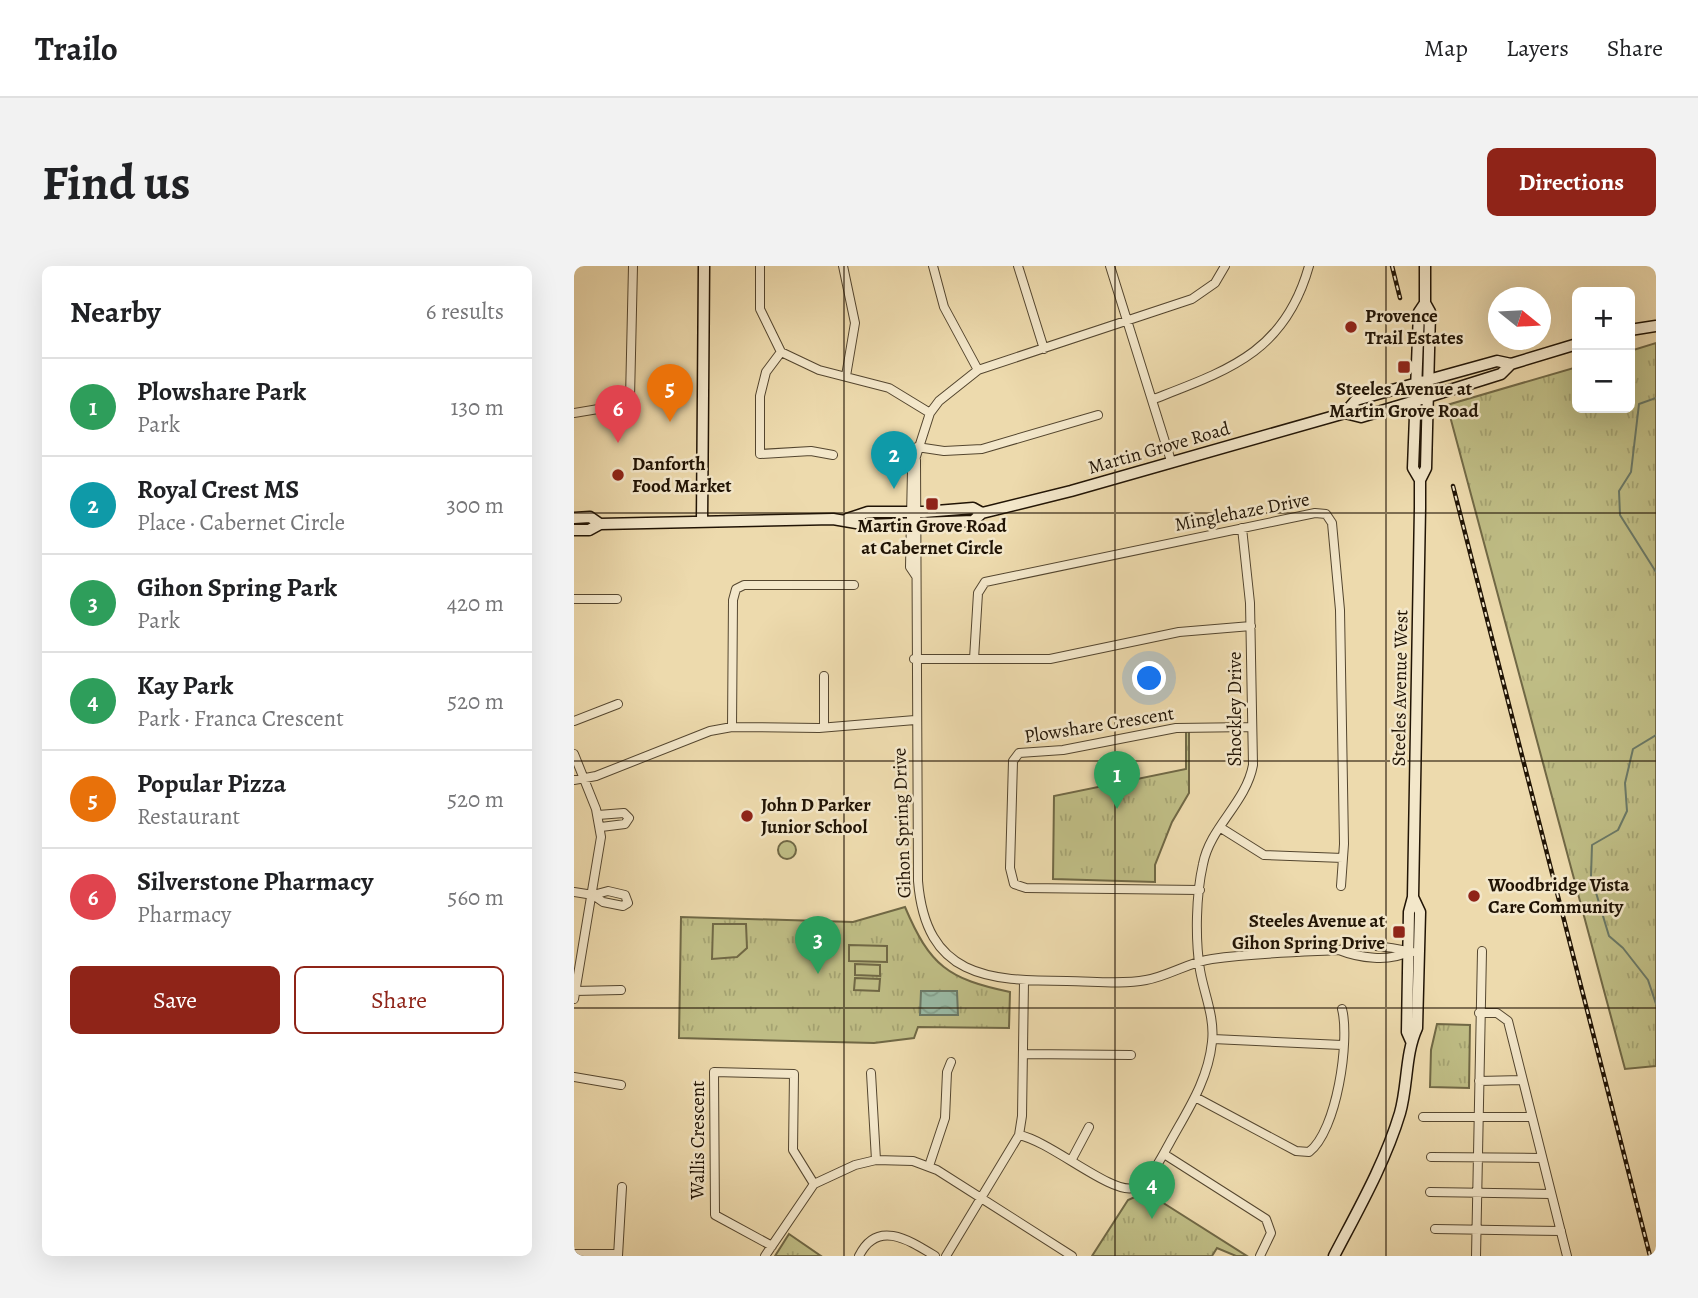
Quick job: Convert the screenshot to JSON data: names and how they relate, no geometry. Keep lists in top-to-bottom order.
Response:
{
  "streets": {
    "main road": ["Martin Grove Road", "Steeles Avenue West"],
    "street": [
      "Minglehaze Drive",
      "Shockley Drive",
      "Plowshare Crescent",
      "Gihon Spring Drive",
      "Wallis Crescent"
    ]
  },
  "crossings": [
    ["Martin Grove Road", "Steeles Avenue West"],
    ["Martin Grove Road", "Gihon Spring Drive"],
    ["Minglehaze Drive", "Shockley Drive"],
    ["Steeles Avenue West", "Gihon Spring Drive"],
    ["Shockley Drive", "Plowshare Crescent"],
    ["Shockley Drive", "Gihon Spring Drive"]
  ],
  "places": {
    "other": [
      "Provence Trail Estates",
      "Danforth Food Market",
      "John D Parker Junior School",
      "Woodbridge Vista Care Community"
    ],
    "transit": ["Steeles Avenue at Martin Grove Road", "Martin Grove Road at Cabernet Circle", "Steeles Avenue at Gihon Spring Drive"]
  },
  "north": "right",
  "page": {
    "header": "Trailo",
    "nav": ["Map", "Layers", "Share"],
    "buttons": [
      "Directions",
      ["Save", "Share"]
    ],
    "title": "Find us",
    "heading": ["Nearby", "6 results"],
    "map_buttons": ["+", "−"],
    "list": [
      {
        "mark": "1",
        "name": "Plowshare Park",
        "note": "Park",
        "value": "130 m"
      },
      {
        "mark": "2",
        "name": "Royal Crest MS",
        "note": "Place · Cabernet Circle",
        "value": "300 m"
      },
      {
        "mark": "3",
        "name": "Gihon Spring Park",
        "note": "Park",
        "value": "420 m"
      },
      {
        "mark": "4",
        "name": "Kay Park",
        "note": "Park · Franca Crescent",
        "value": "520 m"
      },
      {
        "mark": "5",
        "name": "Popular Pizza",
        "note": "Restaurant",
        "value": "520 m"
      },
      {
        "mark": "6",
        "name": "Silverstone Pharmacy",
        "note": "Pharmacy",
        "value": "560 m"
      }
    ],
    "pins": [
      "5",
      "6",
      "2",
      "1",
      "3",
      "4"
    ]
  }
}
